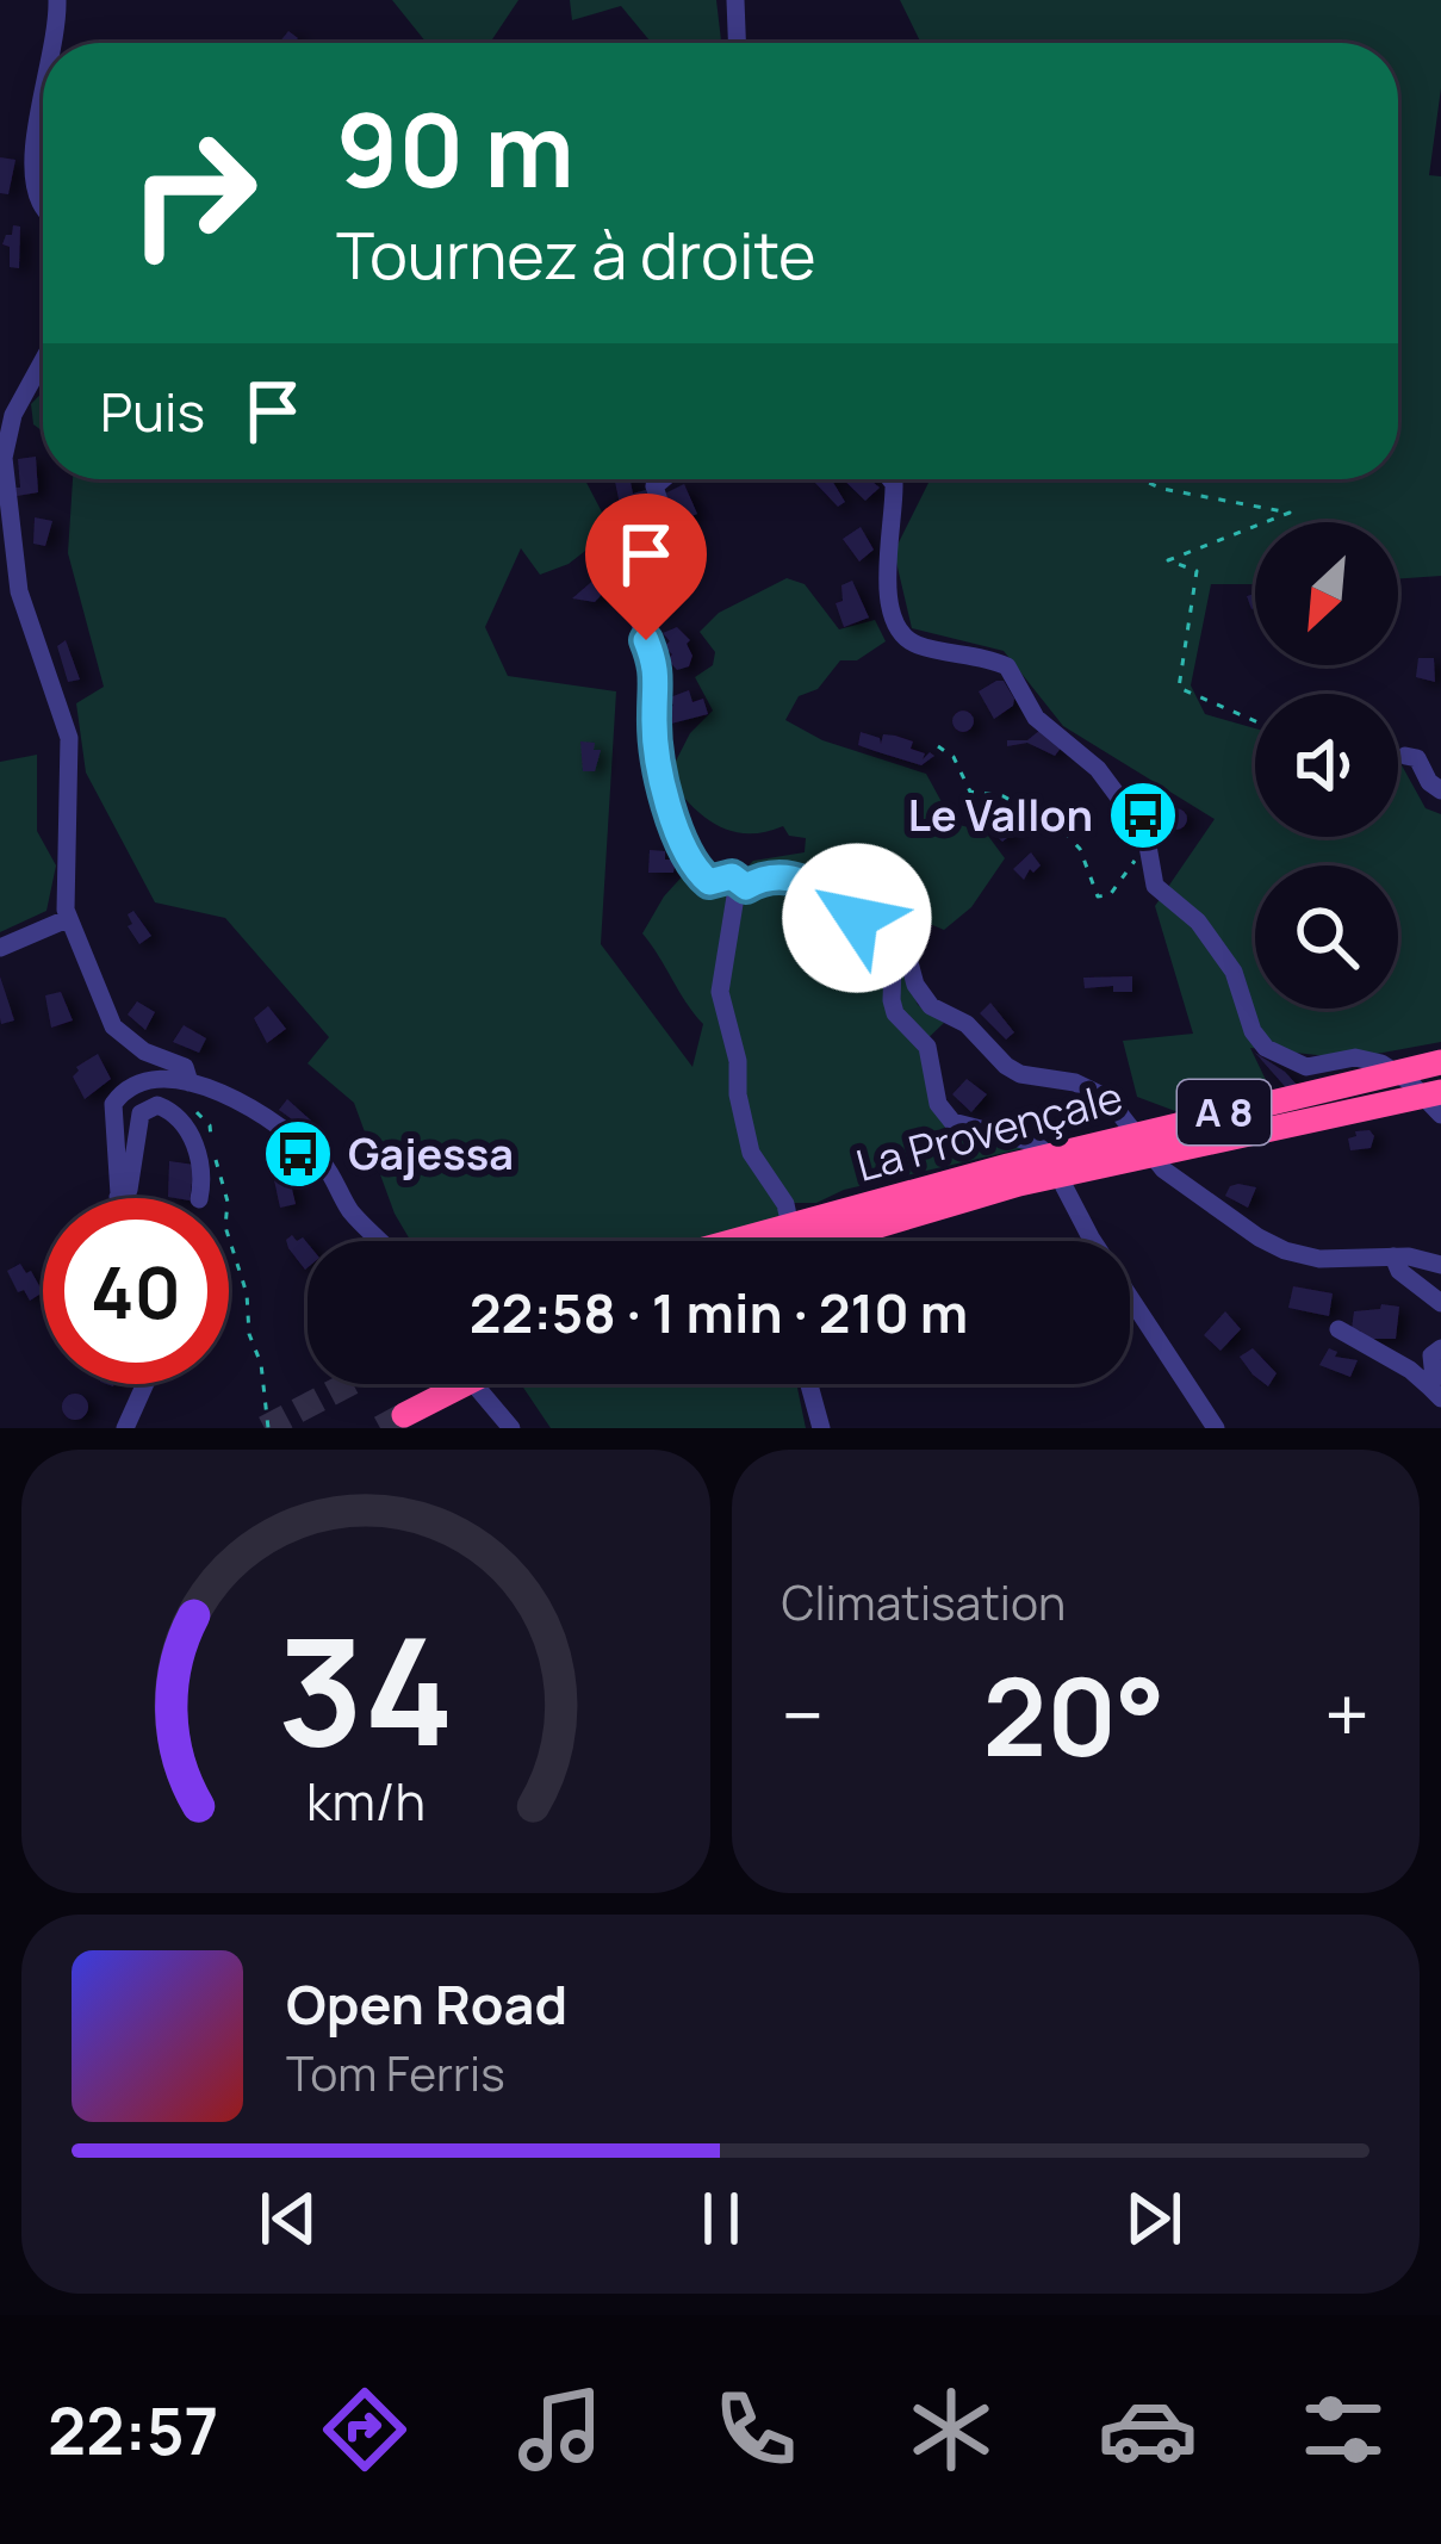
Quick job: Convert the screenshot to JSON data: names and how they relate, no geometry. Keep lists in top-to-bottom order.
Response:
{
  "streets": {
    "highway": ["A 8", "La Provençale"]
  },
  "places": {
    "bus stop": ["Le Vallon", "Gajessa"]
  },
  "north": "bottom left",
  "page": {
    "turn": ["90 m", "Tournez à droite"],
    "then": "Puis",
    "limit": "40",
    "trip": "22:58 · 1 min · 210 m",
    "tile": "Climatisation",
    "heat": ["−", "20°", "+"],
    "song": ["Open Road", "Tom Ferris"],
    "tabs": "22:57",
    "gauge": ["34", "km/h"]
  }
}
